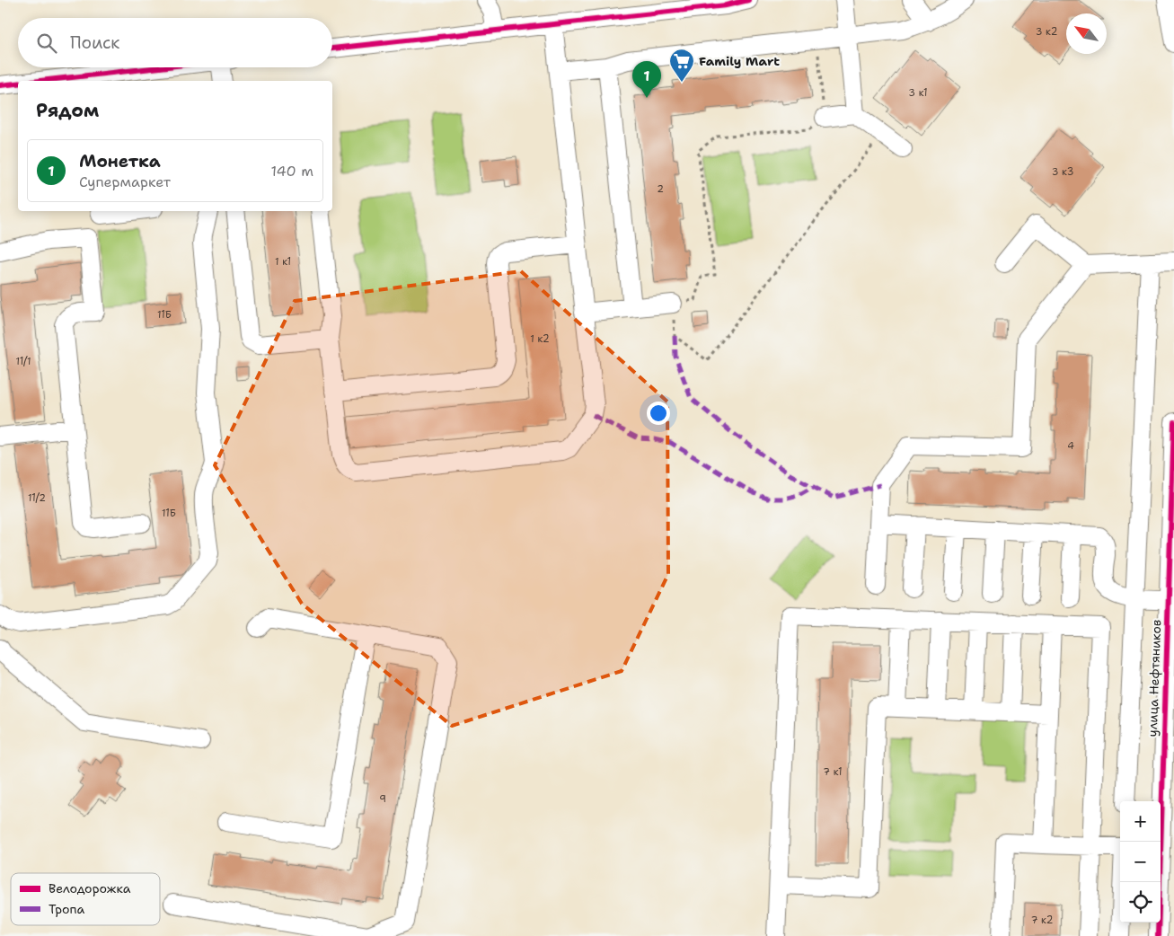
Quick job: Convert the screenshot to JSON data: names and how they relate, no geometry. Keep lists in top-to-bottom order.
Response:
{
  "streets": {
    "street": ["улица Нефтяников"]
  },
  "places": {
    "supermarket": ["Family Mart"]
  },
  "house_numbers": [
    "3 к2",
    "3 к1",
    "3 к3",
    "2",
    "1 к1",
    "11Б",
    "1 к2",
    "11/1",
    "4",
    "11/2",
    "11Б",
    "7 к1",
    "9",
    "7 к2"
  ],
  "legend": ["Велодорожка", "Тропа"],
  "north": "top left",
  "page": {
    "search": "Поиск",
    "pins": "1",
    "heading": "Рядом",
    "list": [
      {
        "mark": "1",
        "name": "Монетка",
        "note": "Супермаркет",
        "value": "140 m"
      }
    ],
    "map_buttons": ["+", "−"]
  }
}
